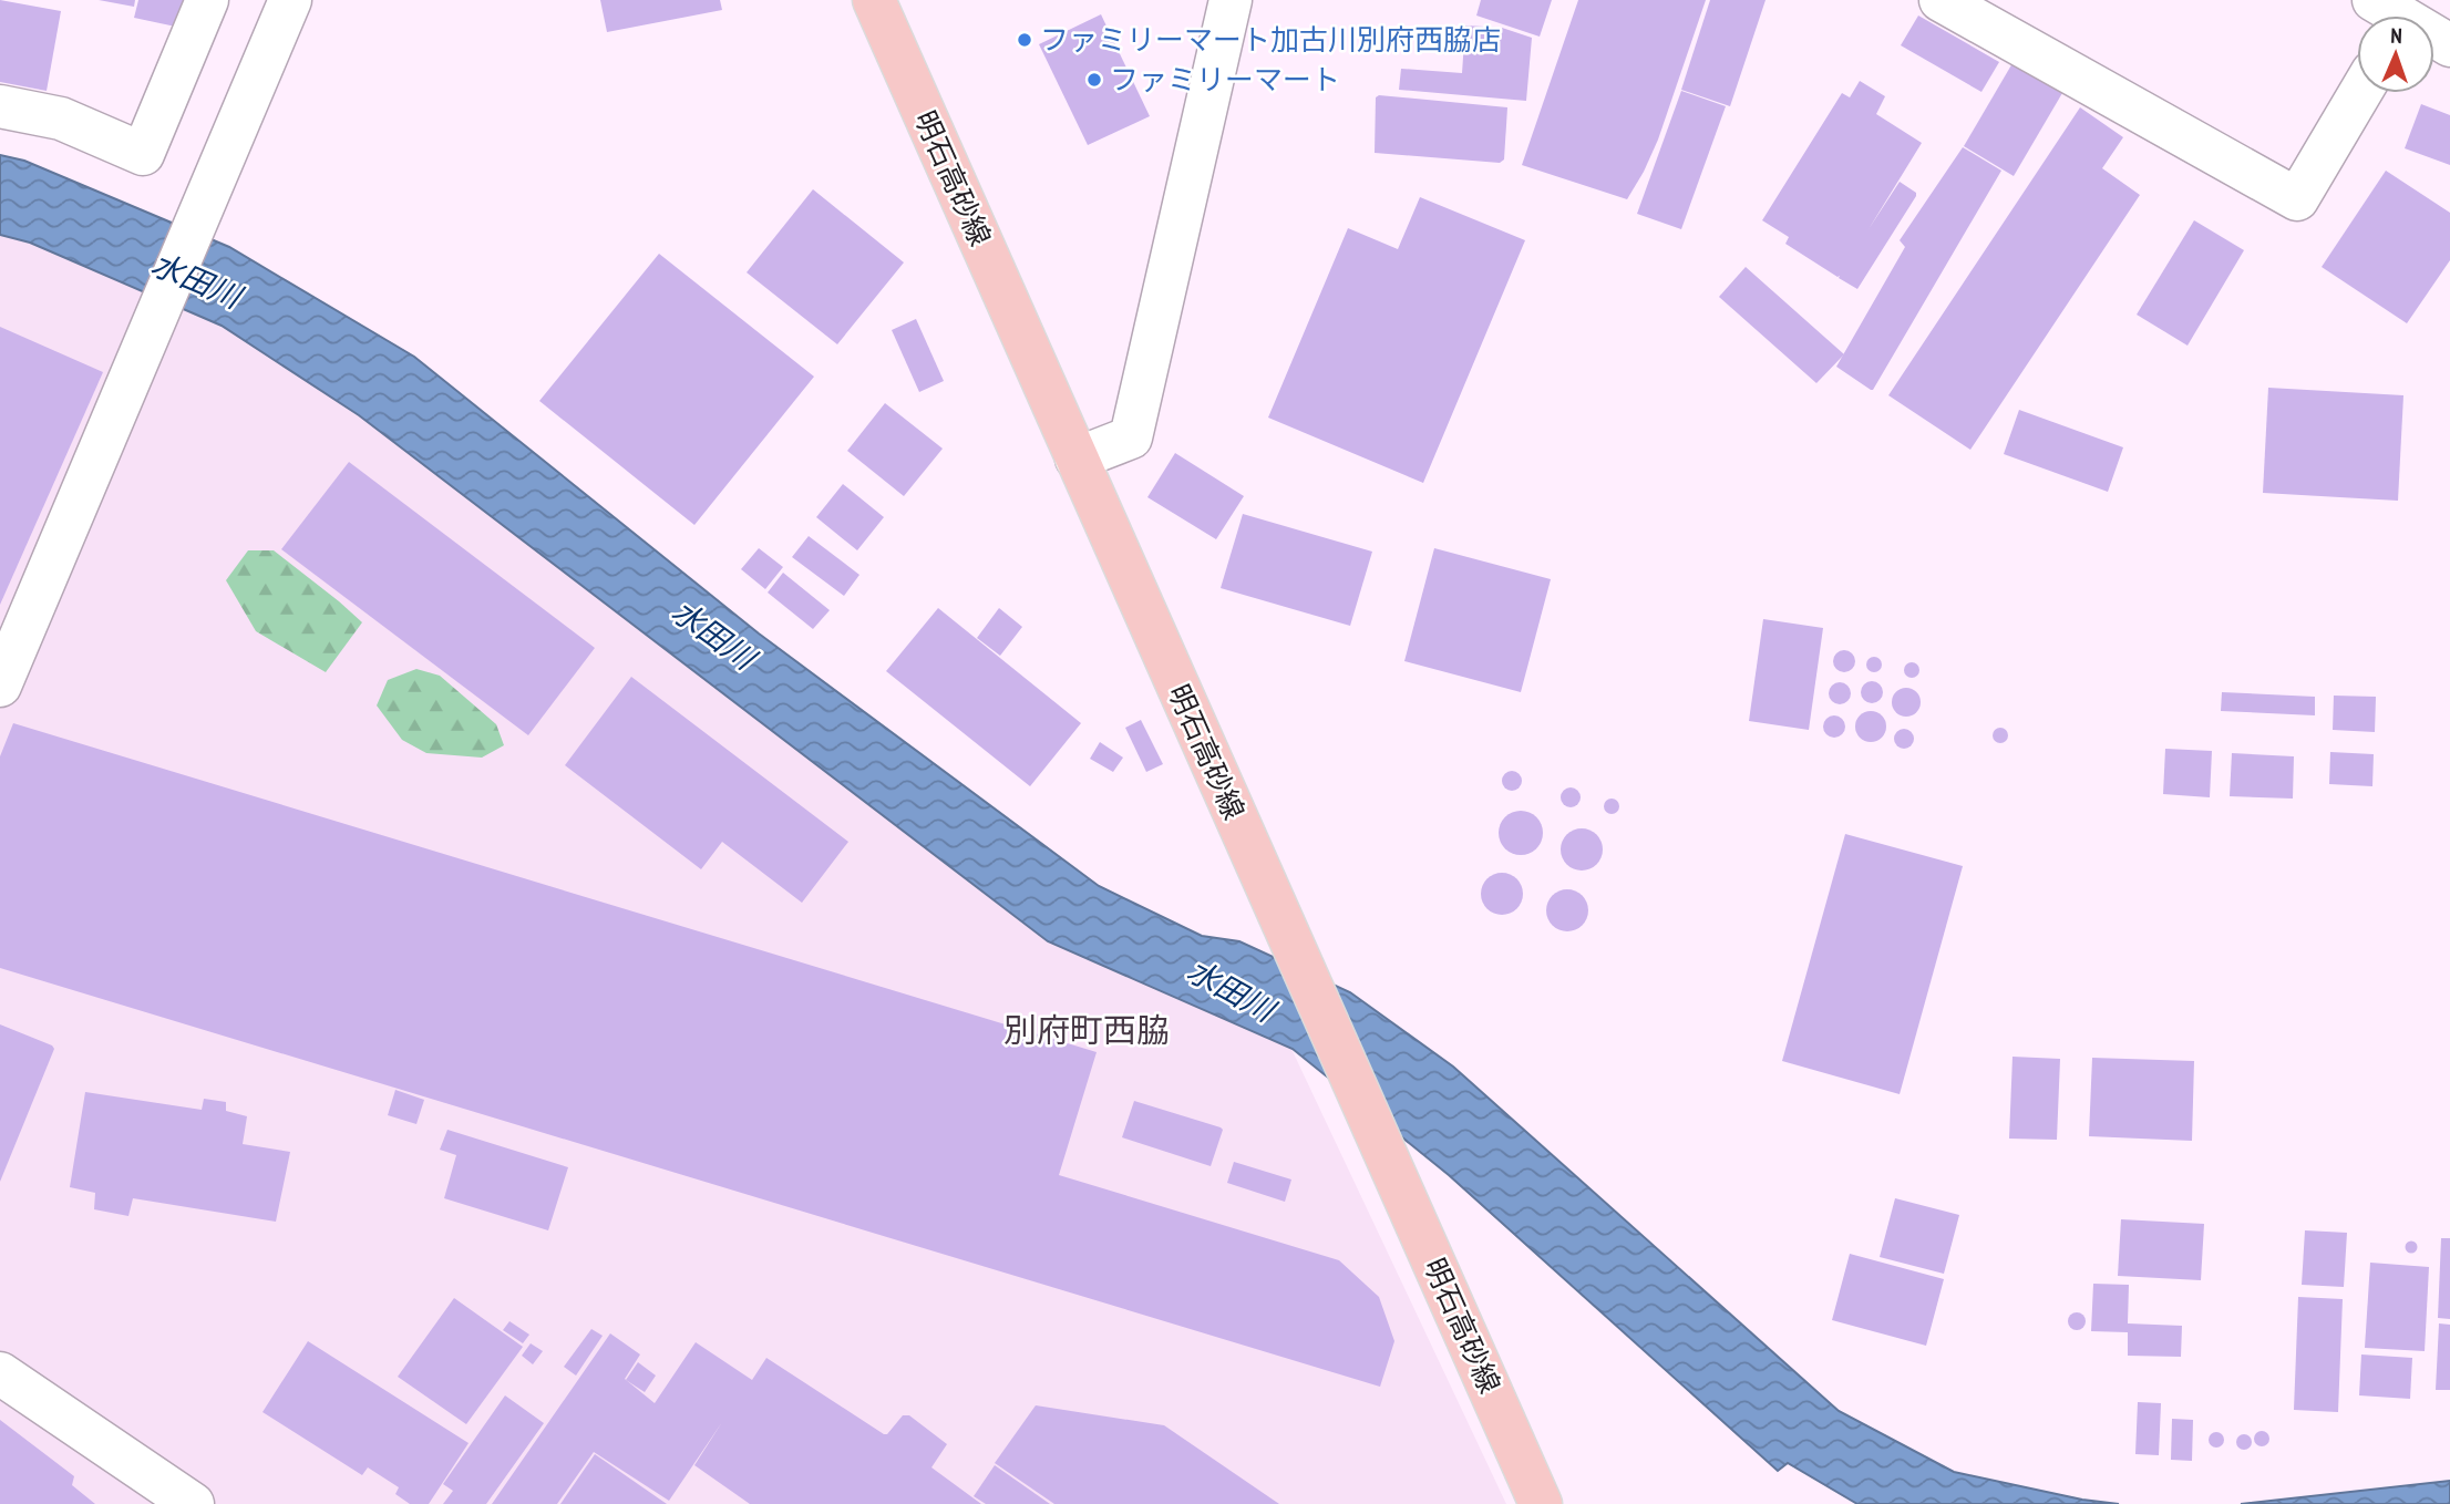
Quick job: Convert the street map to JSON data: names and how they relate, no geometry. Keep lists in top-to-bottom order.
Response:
{
  "streets": {
    "main road": ["明石高砂線"]
  },
  "districts": ["別府町西脇"],
  "water": ["水田川"],
  "places": ["ファミリーマート加古川別府西脇店", "ファミリーマート"],
  "north": "top"
}
